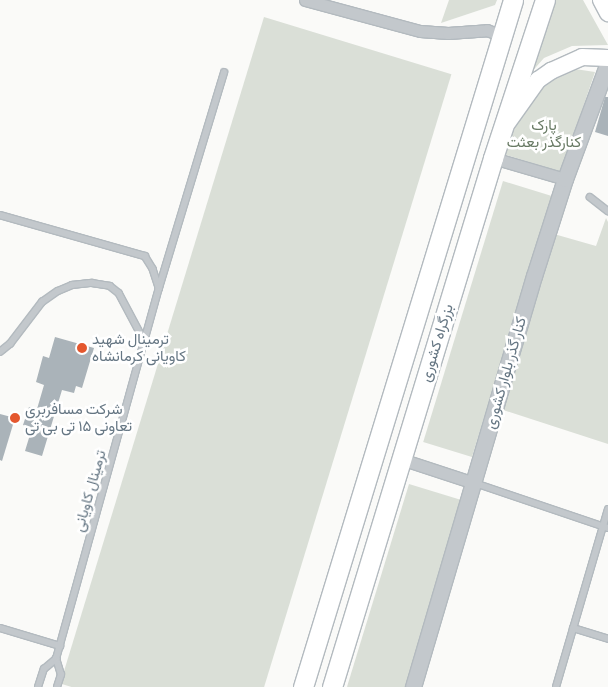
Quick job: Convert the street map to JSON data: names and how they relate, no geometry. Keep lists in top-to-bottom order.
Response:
{
  "streets": {
    "highway": ["بزرگراه کشوری"],
    "street": ["کنار گذر بلوار کشوری"],
    "lane": ["ترمینال کاویانی"]
  },
  "parks": ["پارک کنارگذر بعثت"],
  "places": ["ترمینال شهید کاویانی کرمانشاه", "شرکت مسافربری تعاونی ۱۵ تی بی تی"]
}
